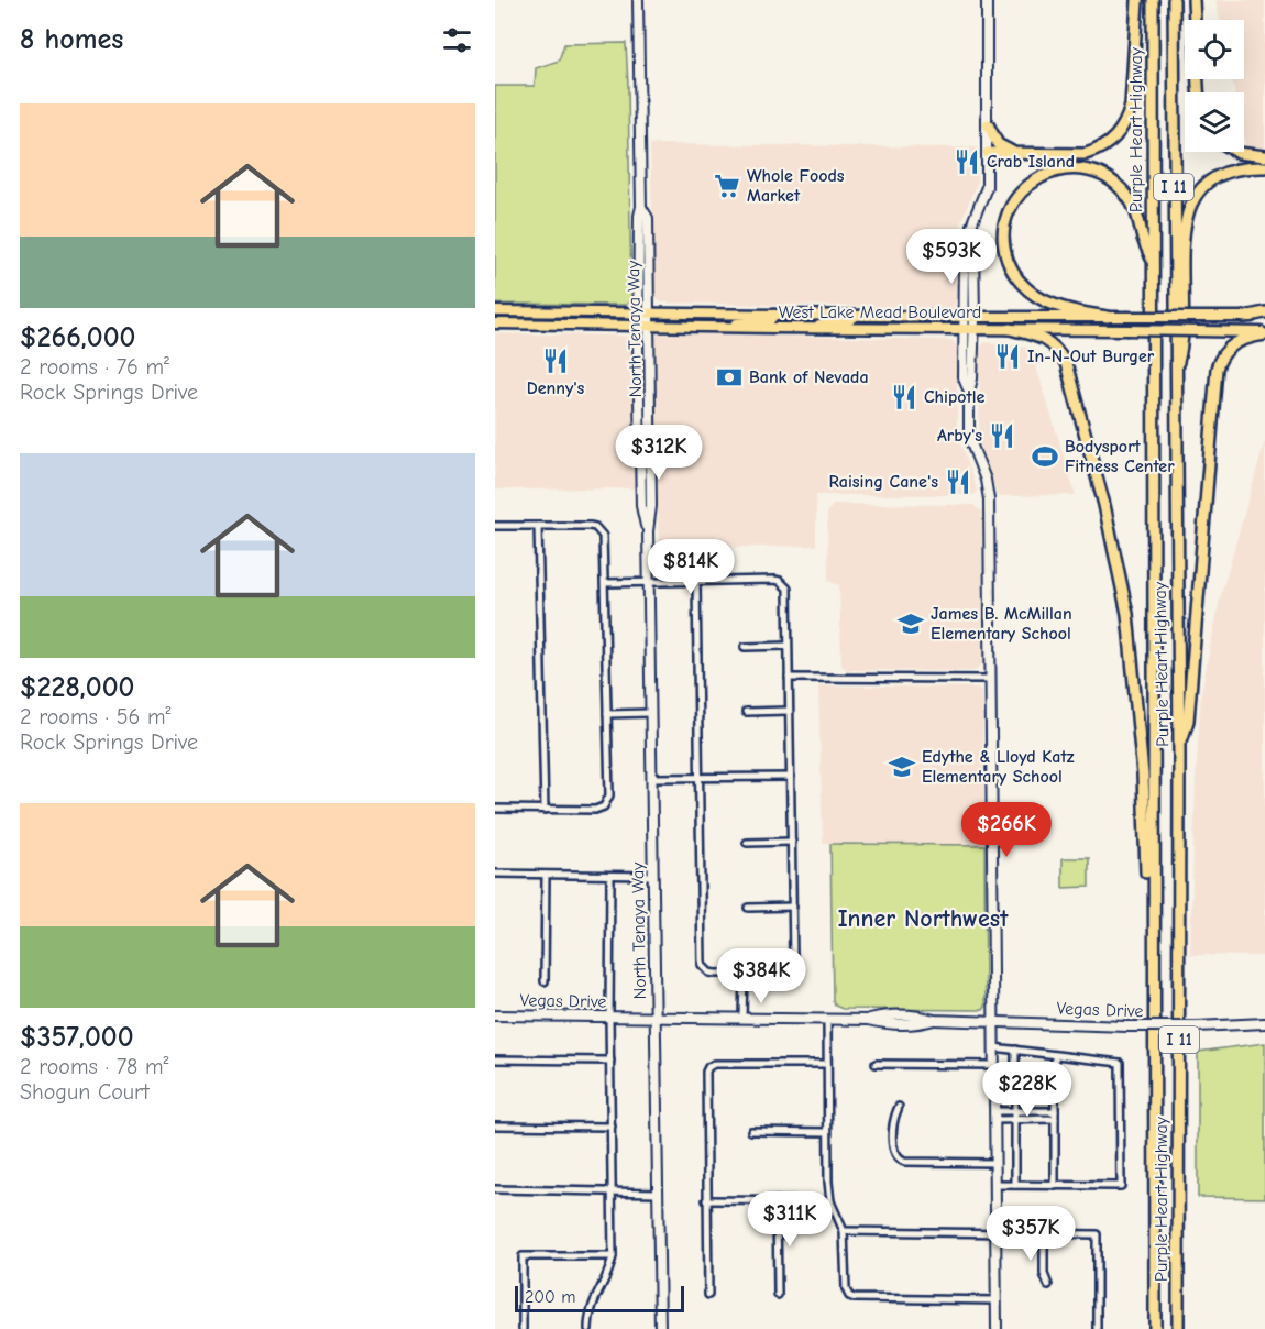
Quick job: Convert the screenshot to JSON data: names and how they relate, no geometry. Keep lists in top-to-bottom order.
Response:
{
  "streets": {
    "highway": ["Purple Heart Highway", "I 11"],
    "main road": ["West Lake Mead Boulevard", "North Tenaya Way", "Vegas Drive"]
  },
  "crossings": [
    ["West Lake Mead Boulevard", "North Tenaya Way"],
    ["North Tenaya Way", "Vegas Drive"]
  ],
  "districts": ["Inner Northwest"],
  "places": {
    "restaurant": [
      "Crab Island",
      "In-N-Out Burger",
      "Denny's",
      "Chipotle",
      "Arby's",
      "Raising Cane's"
    ],
    "supermarket": ["Whole Foods Market"],
    "bank": ["Bank of Nevada"],
    "sports": ["Bodysport Fitness Center"],
    "school or university": ["James B. McMillan Elementary School", "Edythe & Lloyd Katz Elementary School"]
  },
  "scale_bar": "200 m",
  "page": {
    "heading": "8 homes",
    "list": [
      {
        "name": "$266,000",
        "note": "2 rooms · 76 m² · Rock Springs Drive"
      },
      {
        "name": "$228,000",
        "note": "2 rooms · 56 m² · Rock Springs Drive"
      },
      {
        "name": "$357,000",
        "note": "2 rooms · 78 m² · Shogun Court"
      }
    ],
    "price": [
      "$593K",
      "$312K",
      "$814K",
      "$266K",
      "$384K",
      "$228K",
      "$311K",
      "$357K"
    ],
    "scale": "200 m"
  }
}
